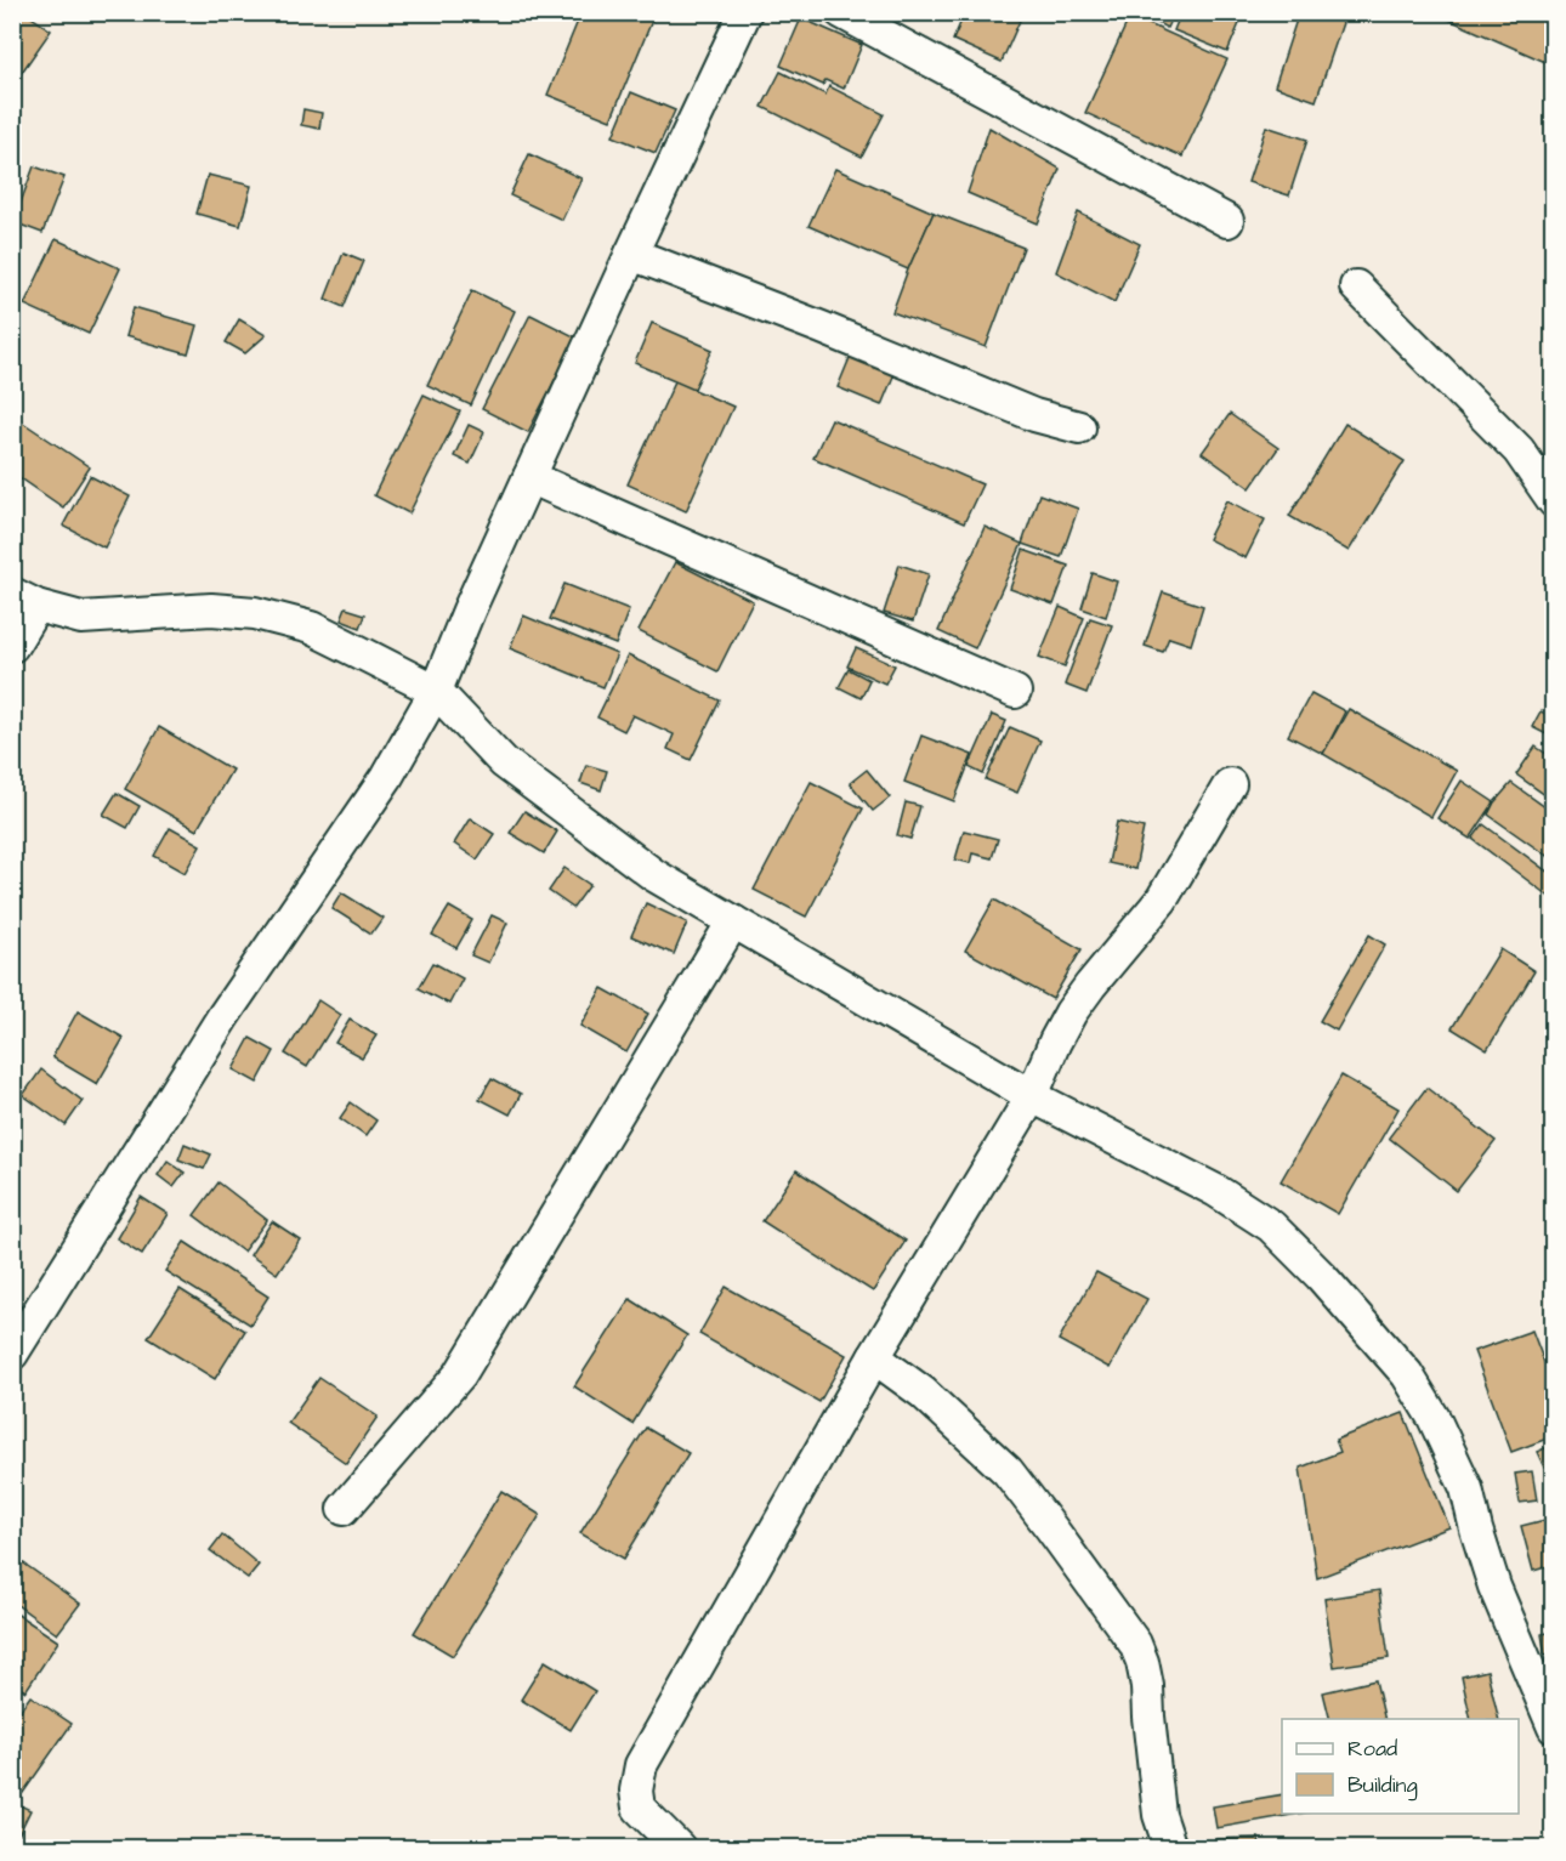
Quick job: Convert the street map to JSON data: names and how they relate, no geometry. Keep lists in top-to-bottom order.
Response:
{
  "legend": ["Road", "Building"]
}
